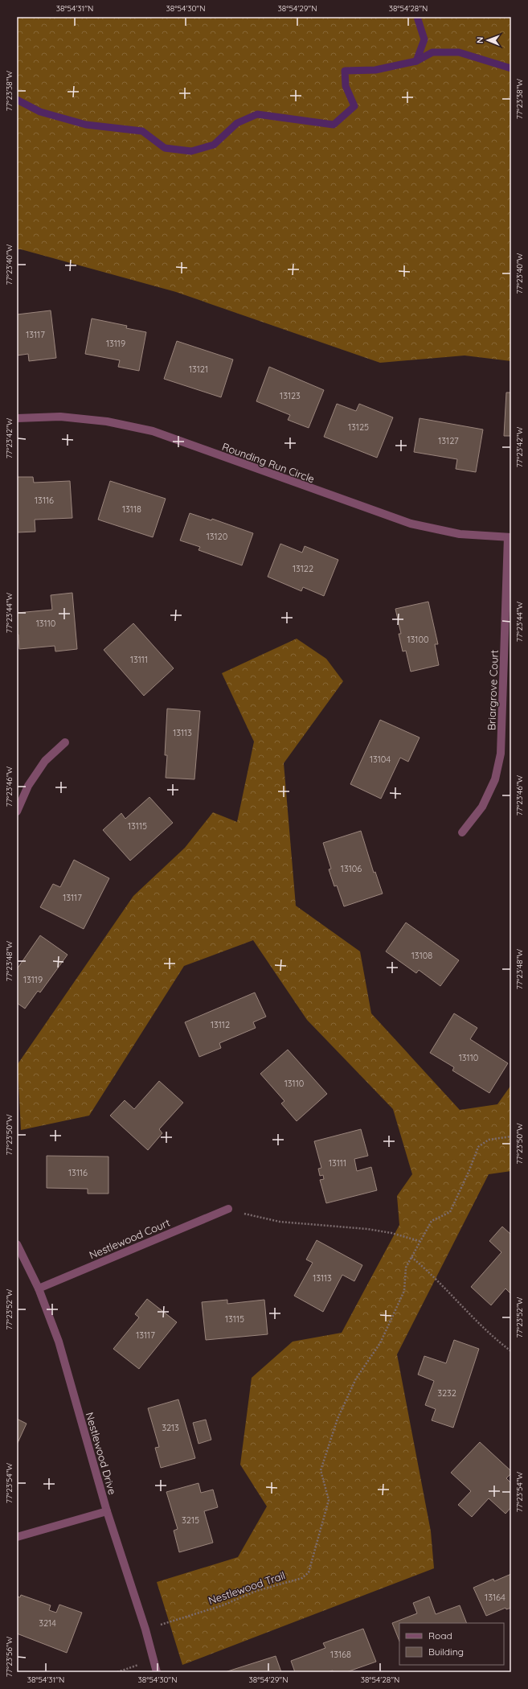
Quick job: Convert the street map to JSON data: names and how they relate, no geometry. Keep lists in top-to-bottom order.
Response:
{
  "streets": {
    "street": [
      "Rounding Run Circle",
      "Briargrove Court",
      "Nestlewood Court",
      "Nestlewood Drive"
    ],
    "path": ["Nestlewood Trail"]
  },
  "crossings": [
    ["Rounding Run Circle", "Briargrove Court"],
    ["Nestlewood Court", "Nestlewood Drive"],
    ["Nestlewood Drive", "Nestlewood Trail"]
  ],
  "house_numbers": [
    "13117",
    "13119",
    "13121",
    "13123",
    "13125",
    "13127",
    "13116",
    "13118",
    "13120",
    "13122",
    "13110",
    "13100",
    "13111",
    "13113",
    "13104",
    "13115",
    "13106",
    "13117",
    "13108",
    "13119",
    "13112",
    "13110",
    "13110",
    "13111",
    "13116",
    "13113",
    "13115",
    "13117",
    "3232",
    "3213",
    "3215",
    "13164",
    "3214",
    "13168"
  ],
  "legend": ["Road", "Building"],
  "north": "left",
  "coordinates": [
    "38°54'31\"N",
    "38°54'30\"N",
    "38°54'29\"N",
    "38°54'28\"N",
    "77°23'38\"W",
    "77°23'40\"W",
    "77°23'42\"W",
    "77°23'44\"W",
    "77°23'46\"W",
    "77°23'48\"W",
    "77°23'50\"W",
    "77°23'52\"W",
    "77°23'54\"W",
    "77°23'56\"W"
  ]
}
